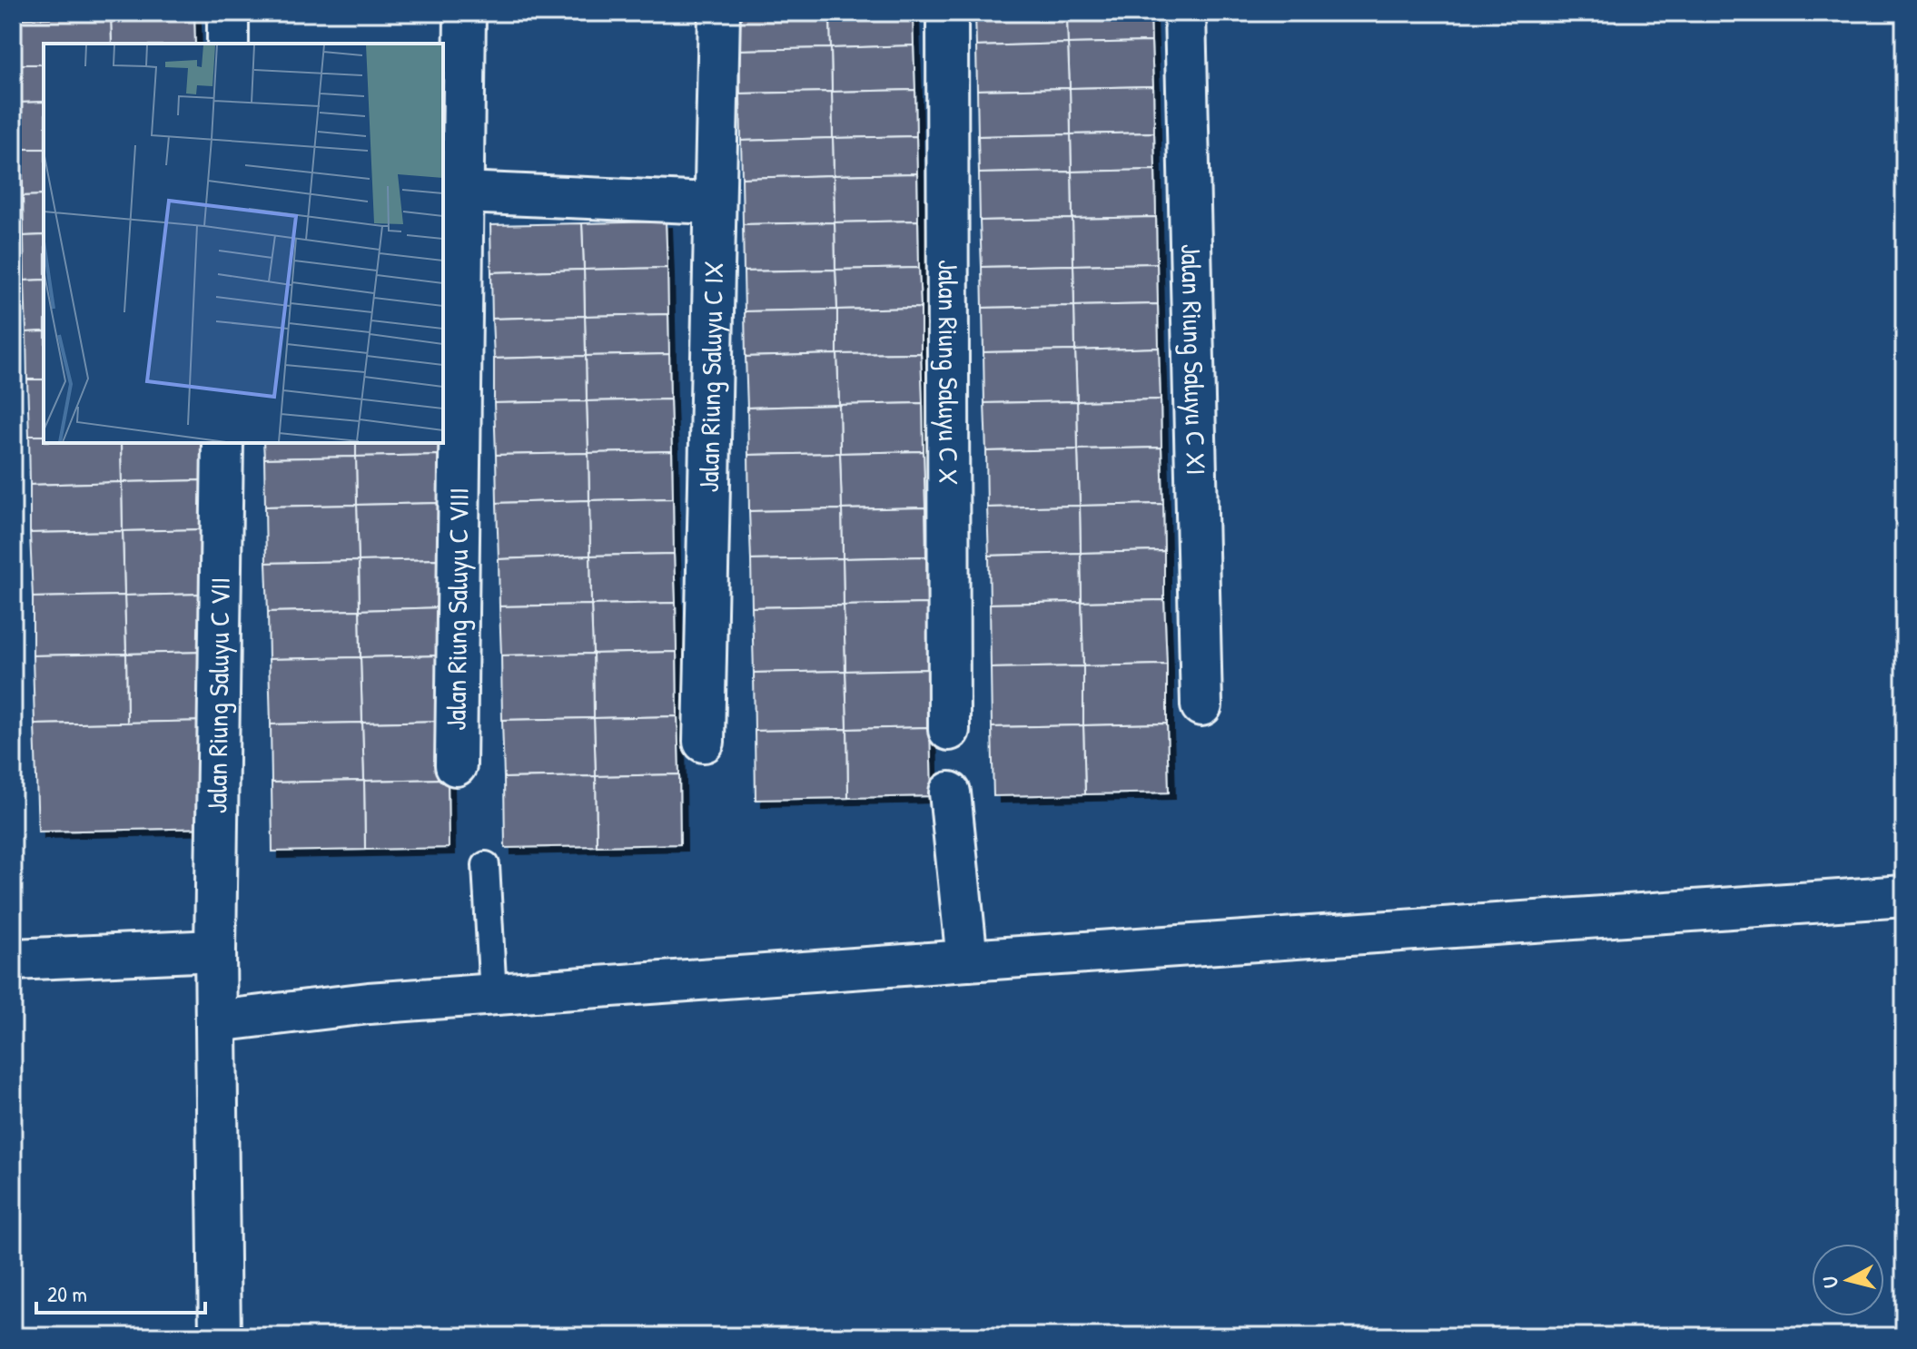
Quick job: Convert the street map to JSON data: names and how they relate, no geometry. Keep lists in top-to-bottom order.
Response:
{
  "streets": {
    "street": [
      "Jalan Riung Saluyu C XI",
      "Jalan Riung Saluyu C X",
      "Jalan Riung Saluyu C IX",
      "Jalan Riung Saluyu C VIII",
      "Jalan Riung Saluyu C VII"
    ]
  },
  "scale_bar": "20 m",
  "north": "left"
}
